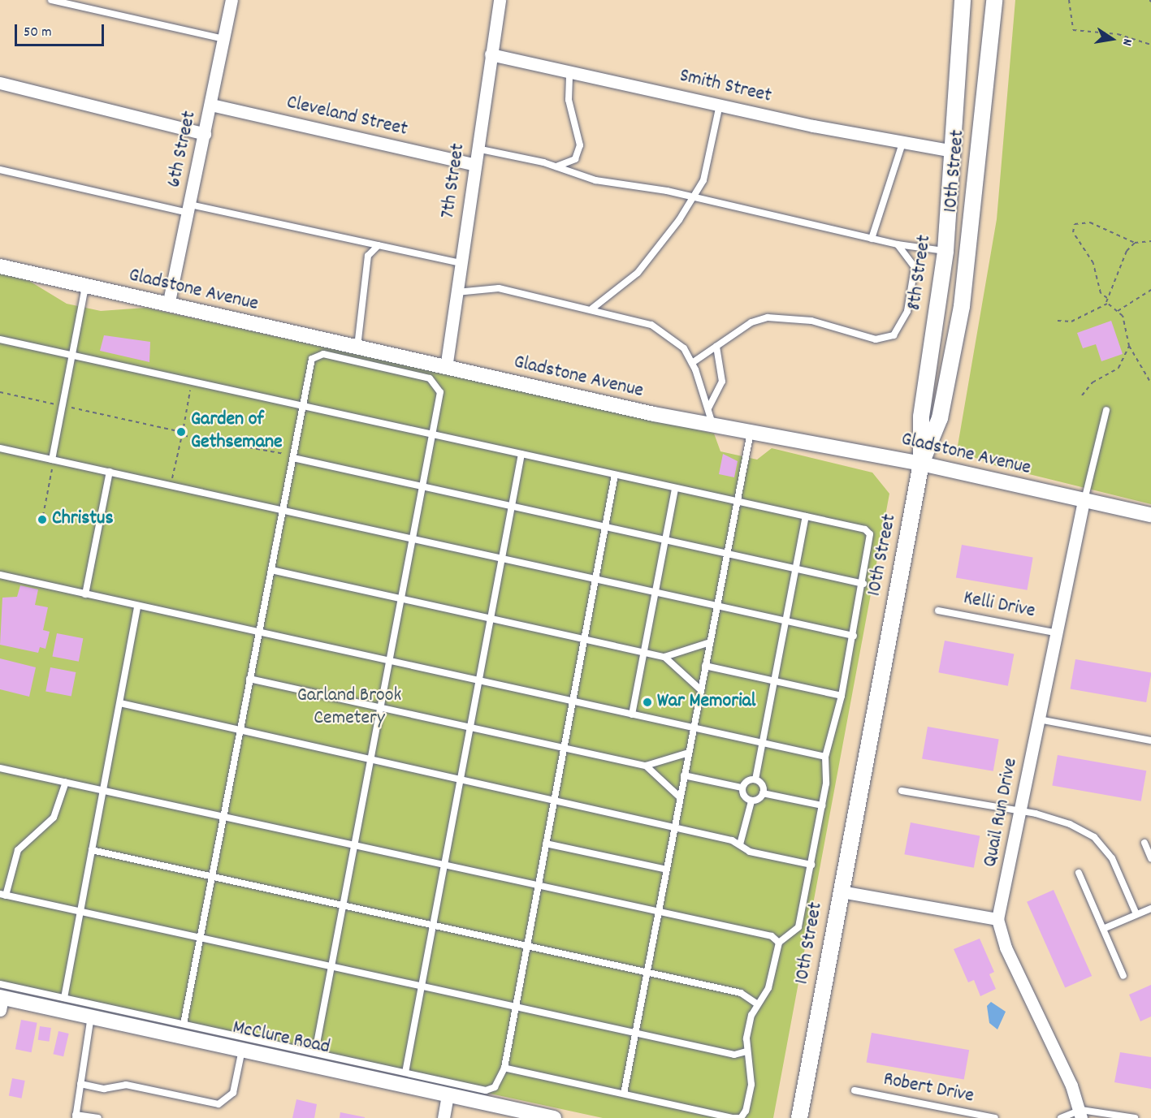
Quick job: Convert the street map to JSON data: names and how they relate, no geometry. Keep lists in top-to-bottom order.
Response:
{
  "streets": {
    "main road": ["10th Street", "8th Street"],
    "street": [
      "Smith Street",
      "Cleveland Street",
      "6th Street",
      "7th Street",
      "Gladstone Avenue",
      "Quail Run Drive",
      "McClure Road"
    ],
    "lane": ["Kelli Drive", "Robert Drive"]
  },
  "crossings": [
    ["Smith Street", "7th Street"],
    ["Smith Street", "8th Street"],
    ["Cleveland Street", "6th Street"],
    ["Cleveland Street", "7th Street"],
    ["6th Street", "Gladstone Avenue"],
    ["10th Street", "8th Street"],
    ["10th Street", "Gladstone Avenue"],
    ["7th Street", "Gladstone Avenue"],
    ["8th Street", "Gladstone Avenue"],
    ["Gladstone Avenue", "Quail Run Drive"],
    ["Kelli Drive", "Quail Run Drive"]
  ],
  "parks": ["Garland Brook Cemetery"],
  "places": ["Garden of Gethsemane", "Christus", "War Memorial"],
  "scale_bar": "50 m",
  "north": "right"
}
